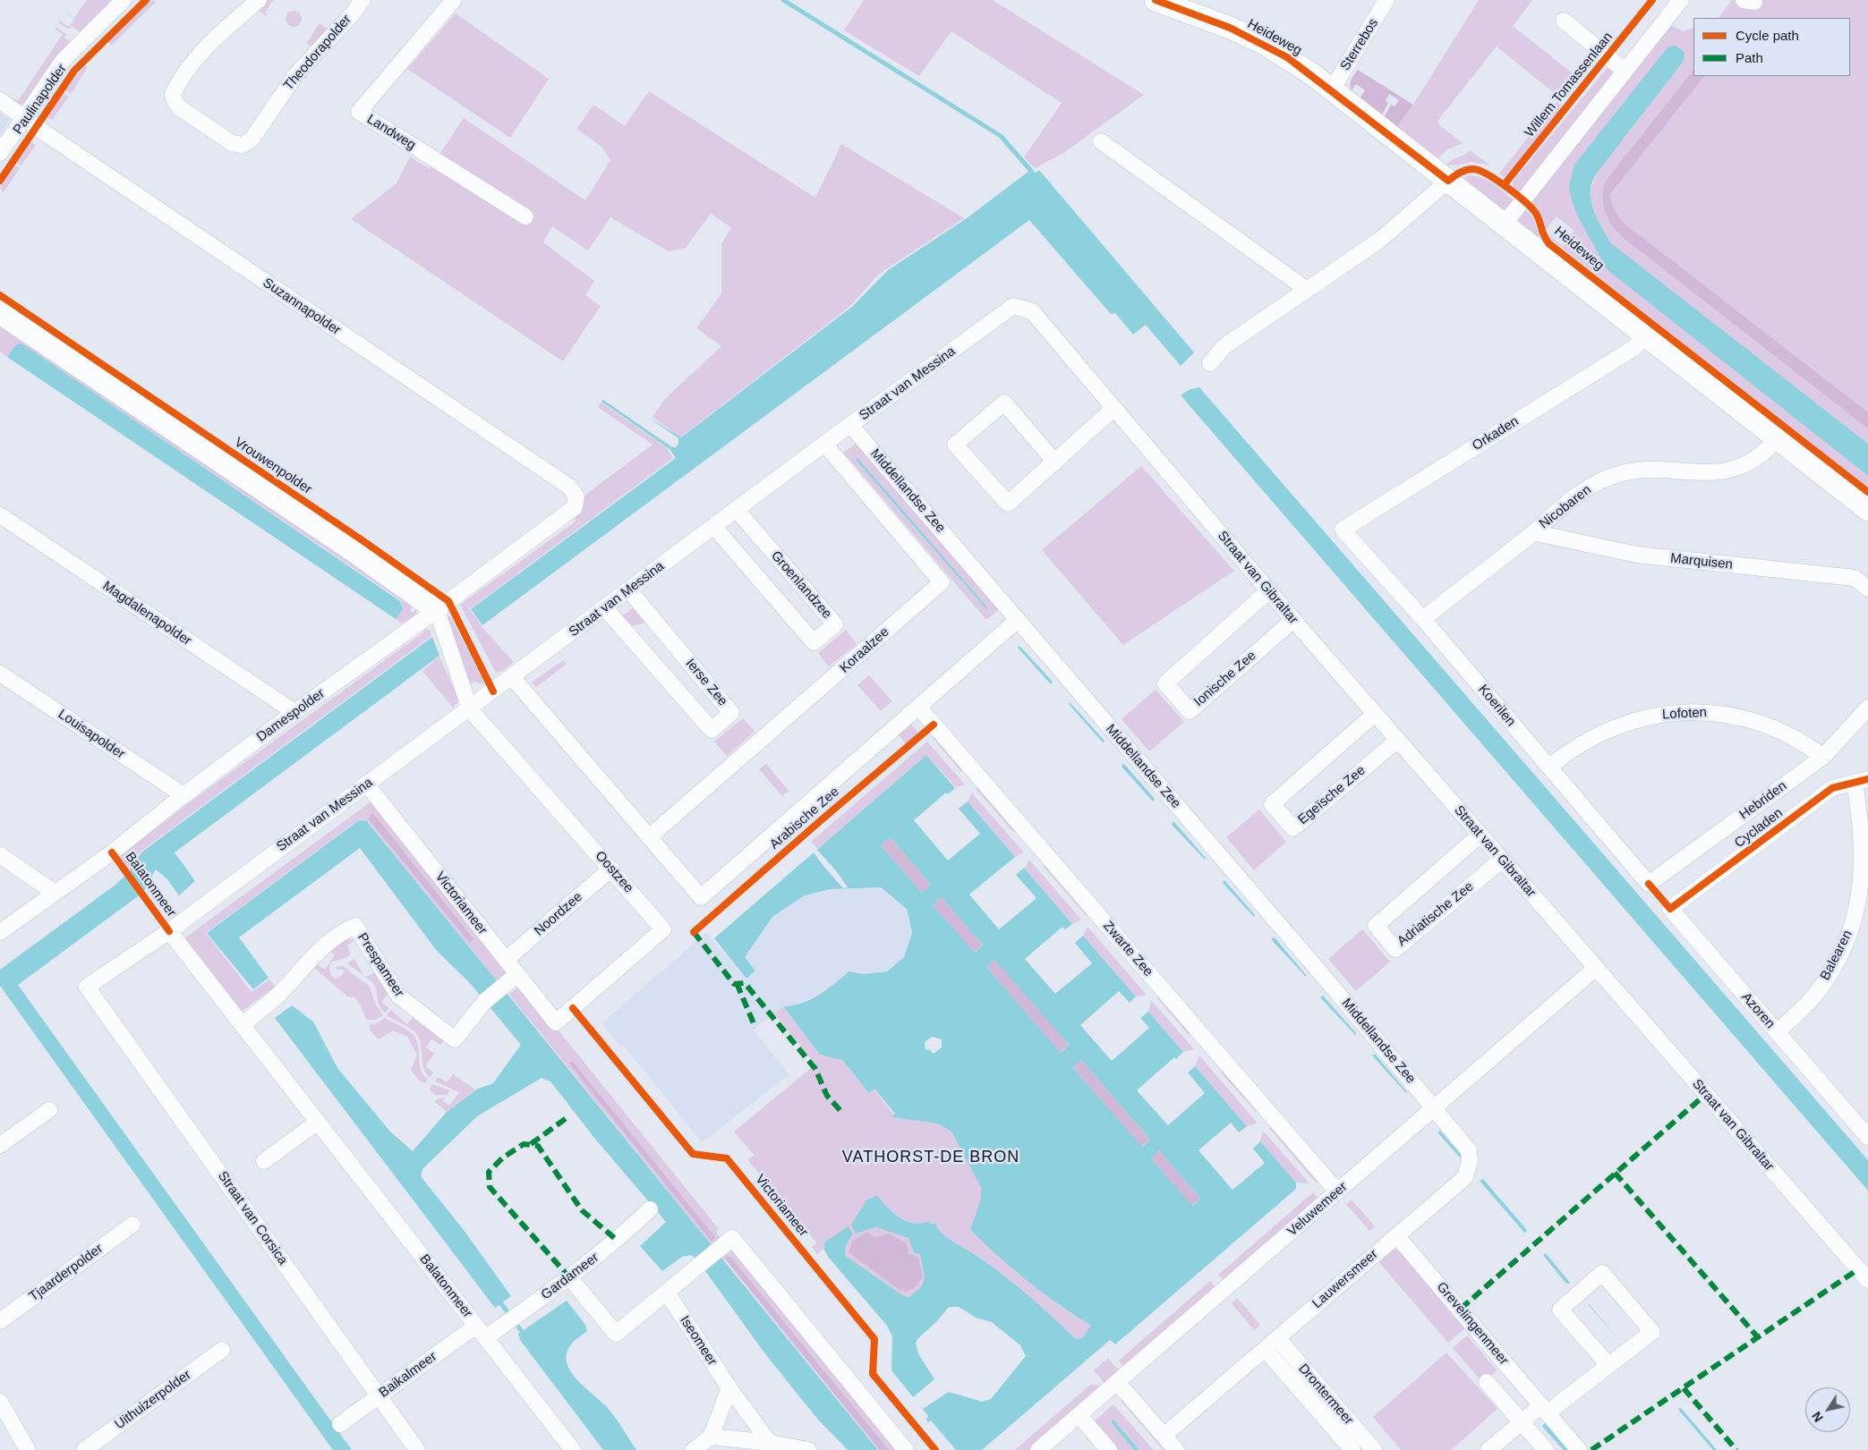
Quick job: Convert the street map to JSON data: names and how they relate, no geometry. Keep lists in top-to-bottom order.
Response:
{
  "streets": {
    "street": [
      "Heideweg",
      "Sterrebos",
      "Theodorapolder",
      "Willem Tomassenlaan",
      "Paulinapolder",
      "Landweg",
      "Suzannapolder",
      "Straat van Messina",
      "Orkaden",
      "Vrouwenpolder",
      "Middellandse Zee",
      "Nicobaren",
      "Marquisen",
      "Straat van Gibraltar",
      "Groenlandzee",
      "Magdalenapolder",
      "Koraalzee",
      "Ionische Zee",
      "Ierse Zee",
      "Koerilen",
      "Lofoten",
      "Damespolder",
      "Louisapolder",
      "Egeïsche Zee",
      "Hebriden",
      "Arabische Zee",
      "Cycladen",
      "Oostzee",
      "Balatonmeer",
      "Victoriameer",
      "Noordzee",
      "Adriatische Zee",
      "Zwarte Zee",
      "Balearen",
      "Prespameer",
      "Azoren",
      "Veluwemeer",
      "Straat van Corsica",
      "Tjaarderpolder",
      "Gardameer",
      "Lauwersmeer",
      "Grevelingenmeer",
      "Iseomeer",
      "Baikalmeer",
      "Drontermeer",
      "Uithuizerpolder"
    ]
  },
  "crossings": [
    ["Heideweg", "Sterrebos"],
    ["Heideweg", "Orkaden"],
    ["Heideweg", "Nicobaren"],
    ["Paulinapolder", "Suzannapolder"],
    ["Suzannapolder", "Damespolder"],
    ["Straat van Messina", "Middellandse Zee"],
    ["Straat van Messina", "Straat van Gibraltar"],
    ["Straat van Messina", "Groenlandzee"],
    ["Straat van Messina", "Koraalzee"],
    ["Straat van Messina", "Ierse Zee"],
    ["Straat van Messina", "Arabische Zee"],
    ["Straat van Messina", "Oostzee"],
    ["Straat van Messina", "Balatonmeer"],
    ["Straat van Messina", "Victoriameer"],
    ["Straat van Messina", "Straat van Corsica"],
    ["Orkaden", "Koerilen"],
    ["Vrouwenpolder", "Damespolder"],
    ["Middellandse Zee", "Arabische Zee"],
    ["Middellandse Zee", "Veluwemeer"],
    ["Middellandse Zee", "Lauwersmeer"],
    ["Nicobaren", "Marquisen"],
    ["Nicobaren", "Koerilen"],
    ["Straat van Gibraltar", "Ionische Zee"],
    ["Straat van Gibraltar", "Egeïsche Zee"],
    ["Straat van Gibraltar", "Adriatische Zee"],
    ["Straat van Gibraltar", "Veluwemeer"],
    ["Magdalenapolder", "Damespolder"],
    ["Koraalzee", "Arabische Zee"],
    ["Koerilen", "Lofoten"],
    ["Koerilen", "Hebriden"],
    ["Lofoten", "Hebriden"],
    ["Damespolder", "Louisapolder"],
    ["Arabische Zee", "Zwarte Zee"],
    ["Cycladen", "Balearen"],
    ["Cycladen", "Azoren"],
    ["Oostzee", "Victoriameer"],
    ["Oostzee", "Noordzee"],
    ["Balatonmeer", "Prespameer"],
    ["Balatonmeer", "Gardameer"],
    ["Balatonmeer", "Baikalmeer"],
    ["Victoriameer", "Noordzee"],
    ["Victoriameer", "Prespameer"],
    ["Zwarte Zee", "Veluwemeer"],
    ["Balearen", "Azoren"],
    ["Veluwemeer", "Lauwersmeer"],
    ["Straat van Corsica", "Baikalmeer"],
    ["Gardameer", "Baikalmeer"],
    ["Lauwersmeer", "Grevelingenmeer"],
    ["Lauwersmeer", "Drontermeer"]
  ],
  "districts": ["VATHORST-DE BRON"],
  "legend": ["Cycle path", "Path"],
  "north": "bottom left"
}
